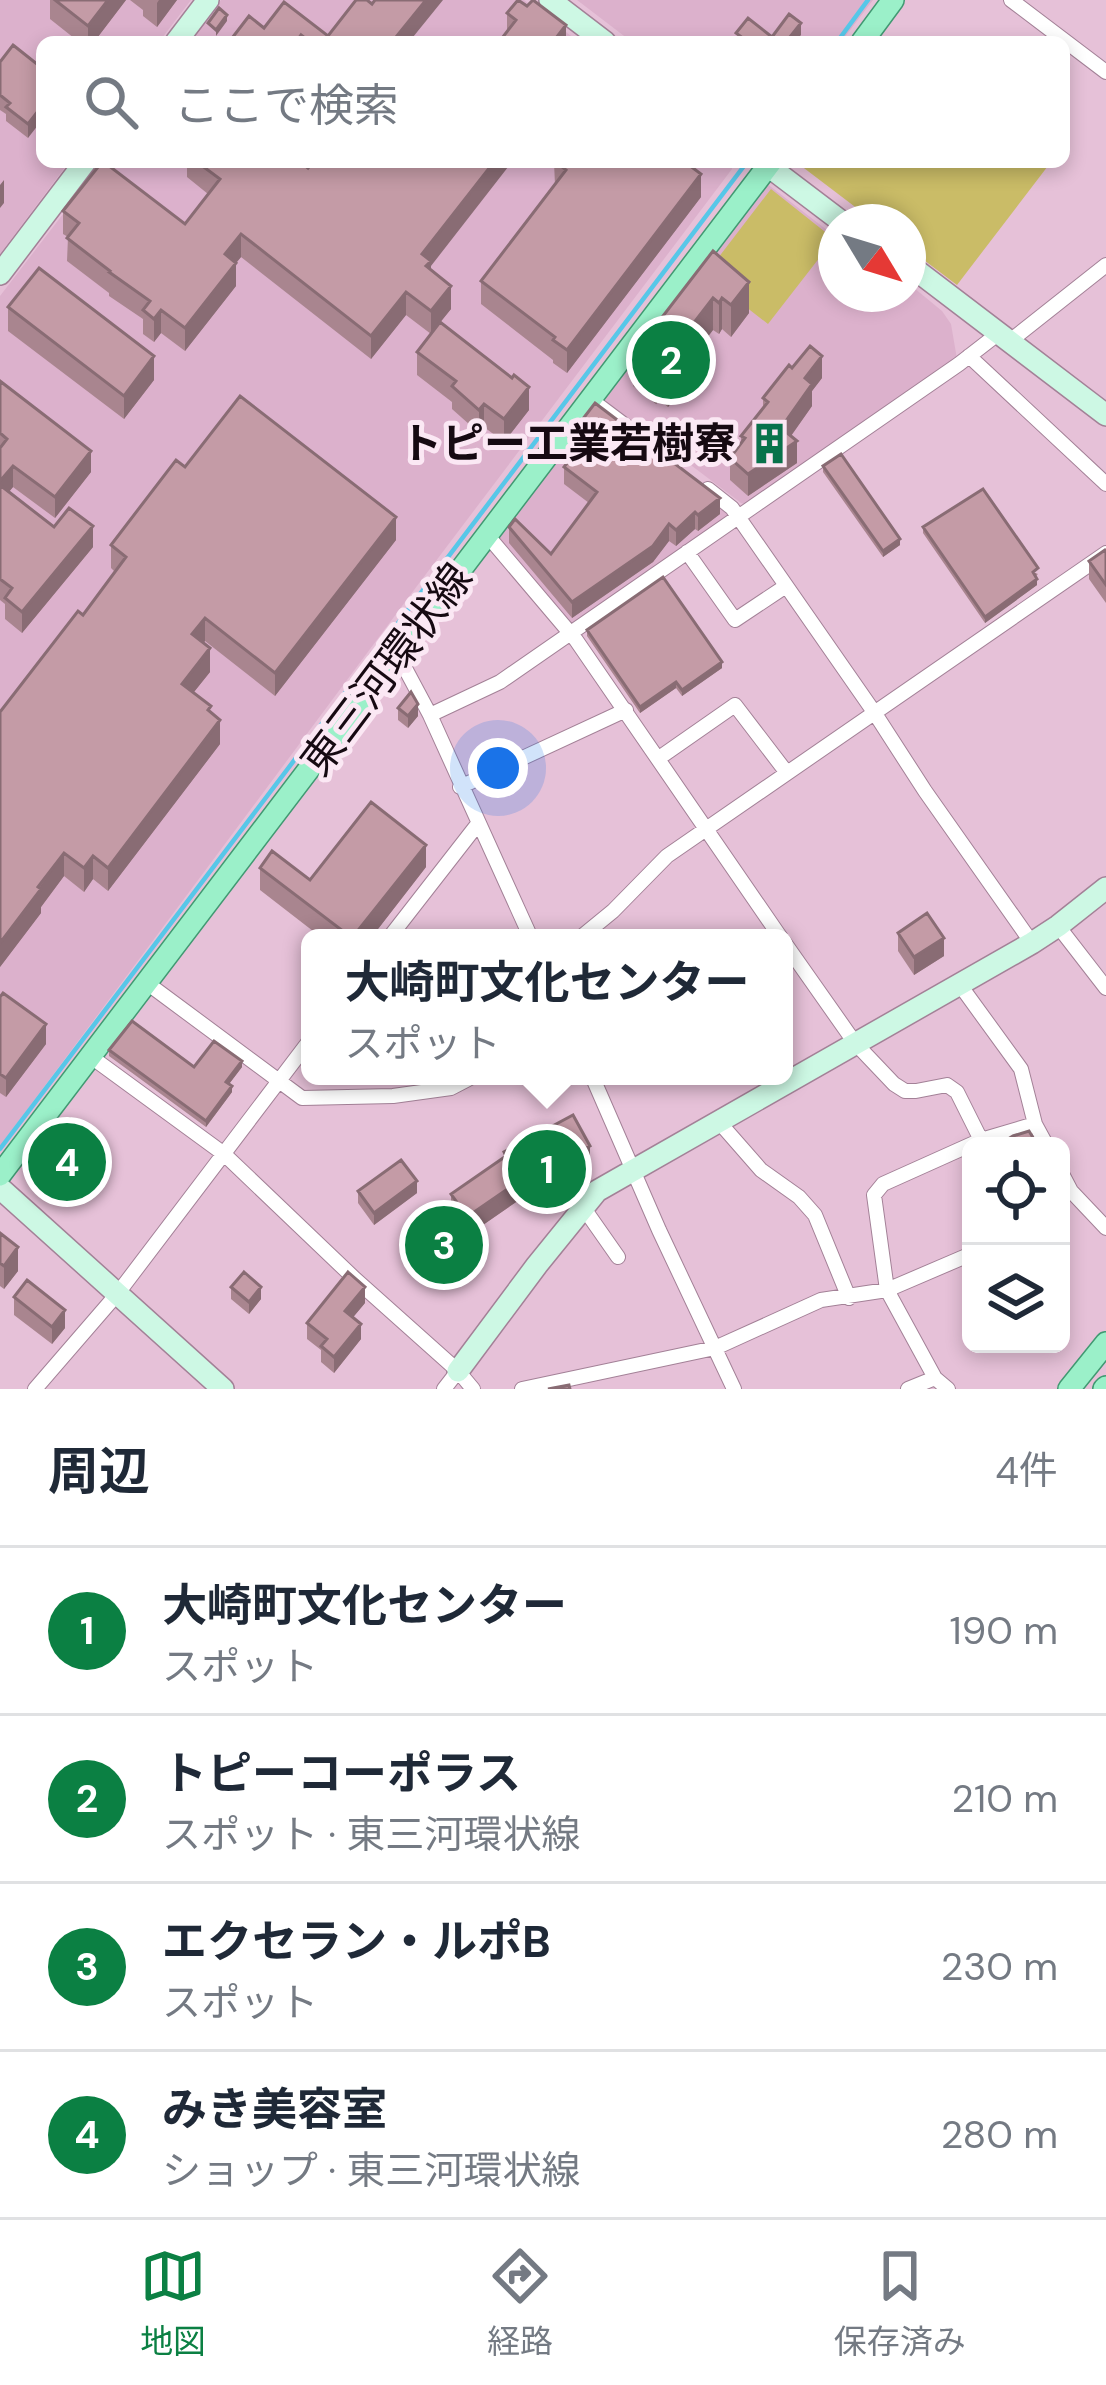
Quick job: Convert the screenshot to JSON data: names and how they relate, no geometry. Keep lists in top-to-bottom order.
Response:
{
  "streets": {
    "main road": ["東三河環状線"]
  },
  "places": {
    "building": ["トピー工業若樹寮"]
  },
  "north": "bottom right",
  "page": {
    "search": "ここで検索",
    "pins": [
      "2",
      "4",
      "1",
      "3"
    ],
    "popup": ["大崎町文化センター", "スポット"],
    "heading": ["周辺", "4件"],
    "list": [
      {
        "mark": "1",
        "name": "大崎町文化センター",
        "note": "スポット",
        "value": "190 m"
      },
      {
        "mark": "2",
        "name": "トピーコーポラス",
        "note": "スポット · 東三河環状線",
        "value": "210 m"
      },
      {
        "mark": "3",
        "name": "エクセラン・ルポB",
        "note": "スポット",
        "value": "230 m"
      },
      {
        "mark": "4",
        "name": "みき美容室",
        "note": "ショップ · 東三河環状線",
        "value": "280 m"
      }
    ],
    "nav": ["地図", "経路", "保存済み"]
  }
}
